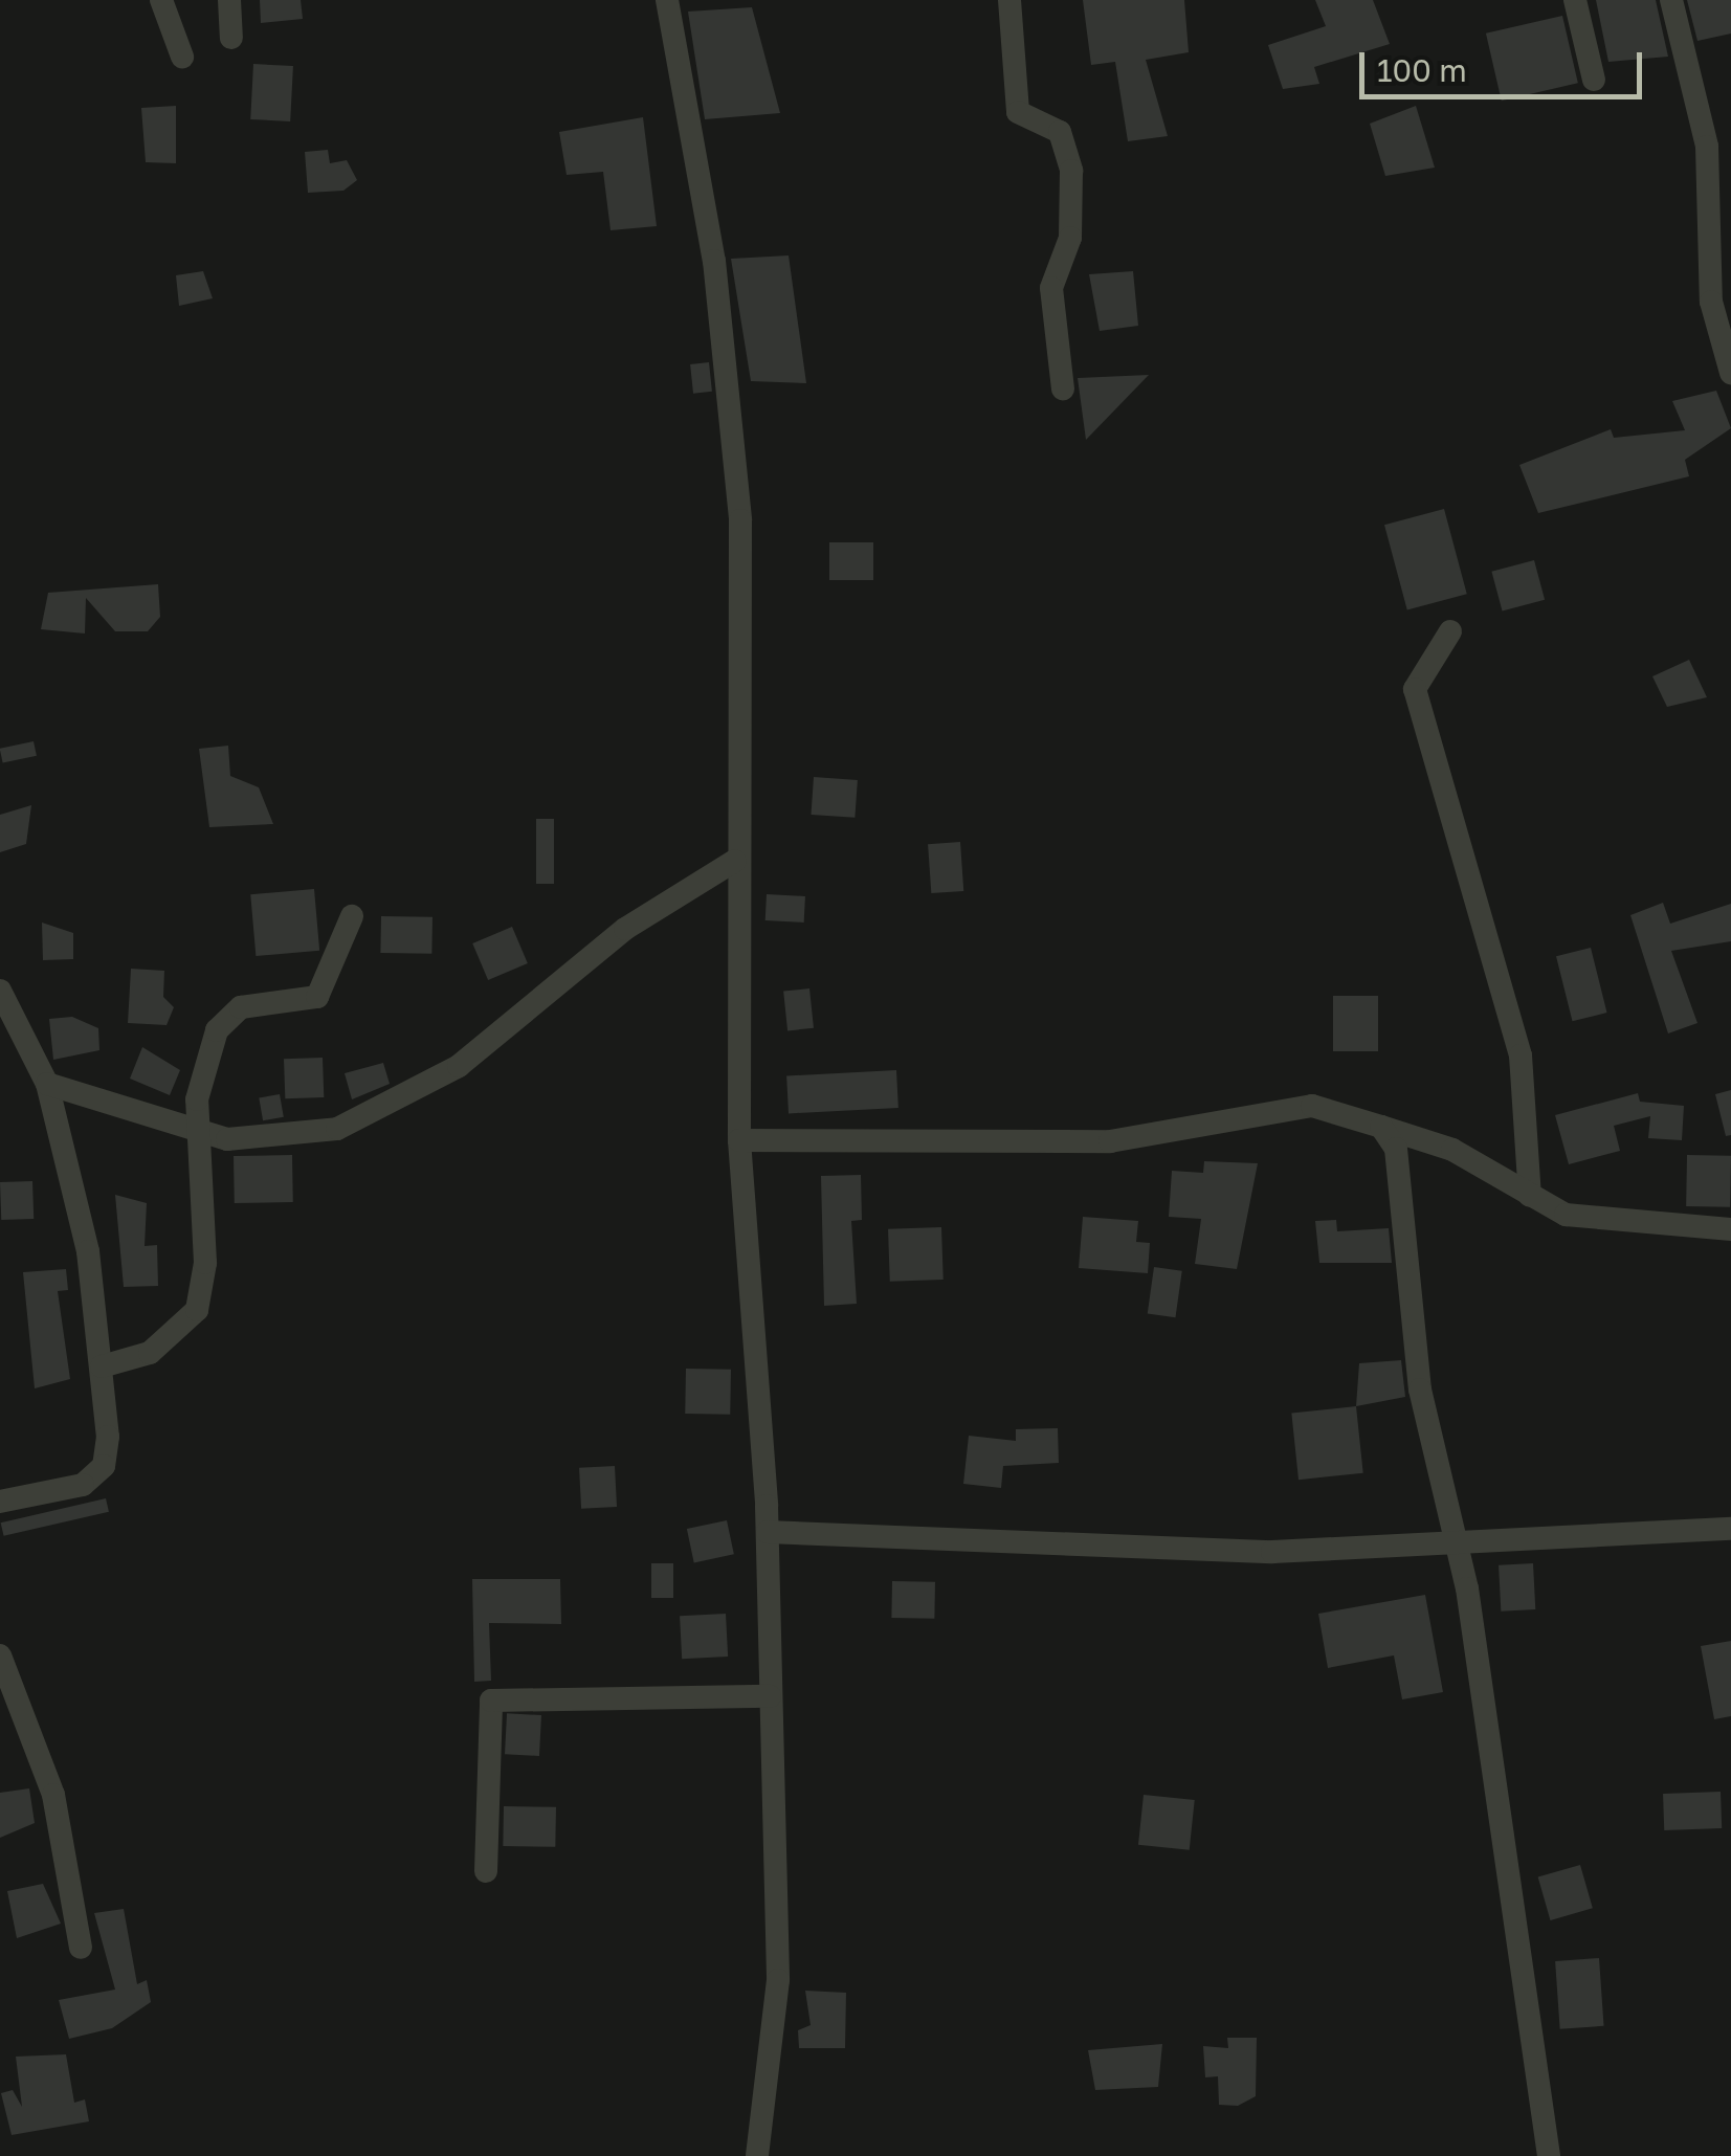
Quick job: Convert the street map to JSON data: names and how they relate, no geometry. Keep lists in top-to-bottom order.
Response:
{
  "scale_bar": "100 m"
}
